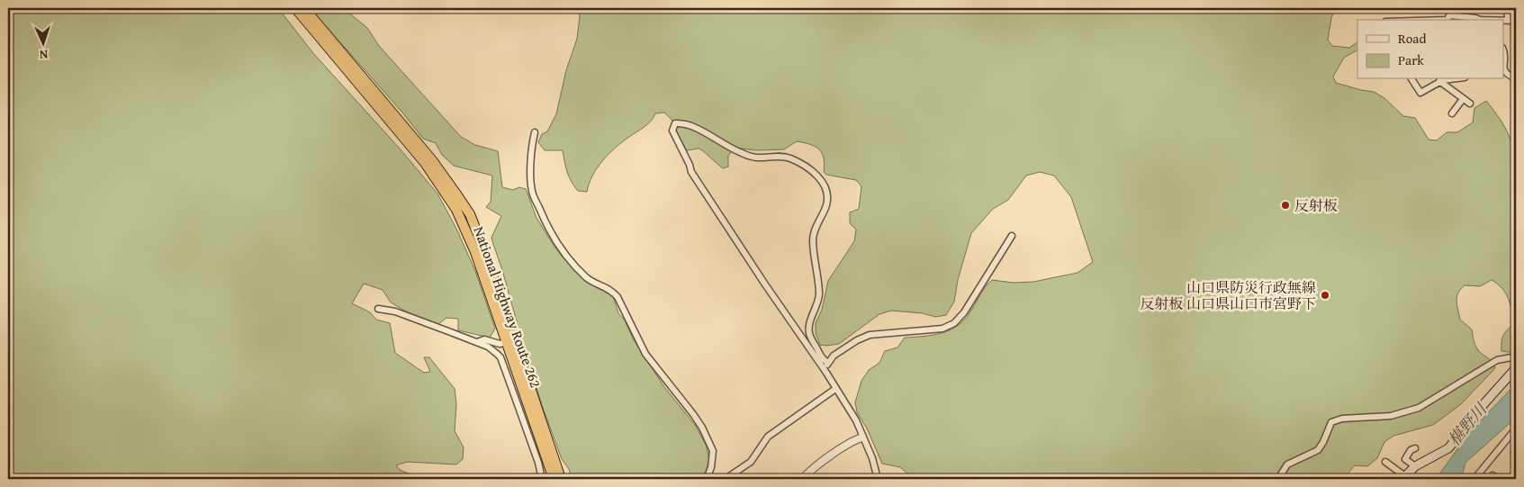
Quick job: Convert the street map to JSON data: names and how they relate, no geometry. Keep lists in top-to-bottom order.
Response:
{
  "streets": {
    "highway": ["National Highway Route 262"]
  },
  "water": ["椹野川"],
  "places": ["反射板", "山口県防災行政無線 反射板 山口県山口市宮野下"],
  "legend": ["Road", "Park"],
  "north": "bottom"
}
